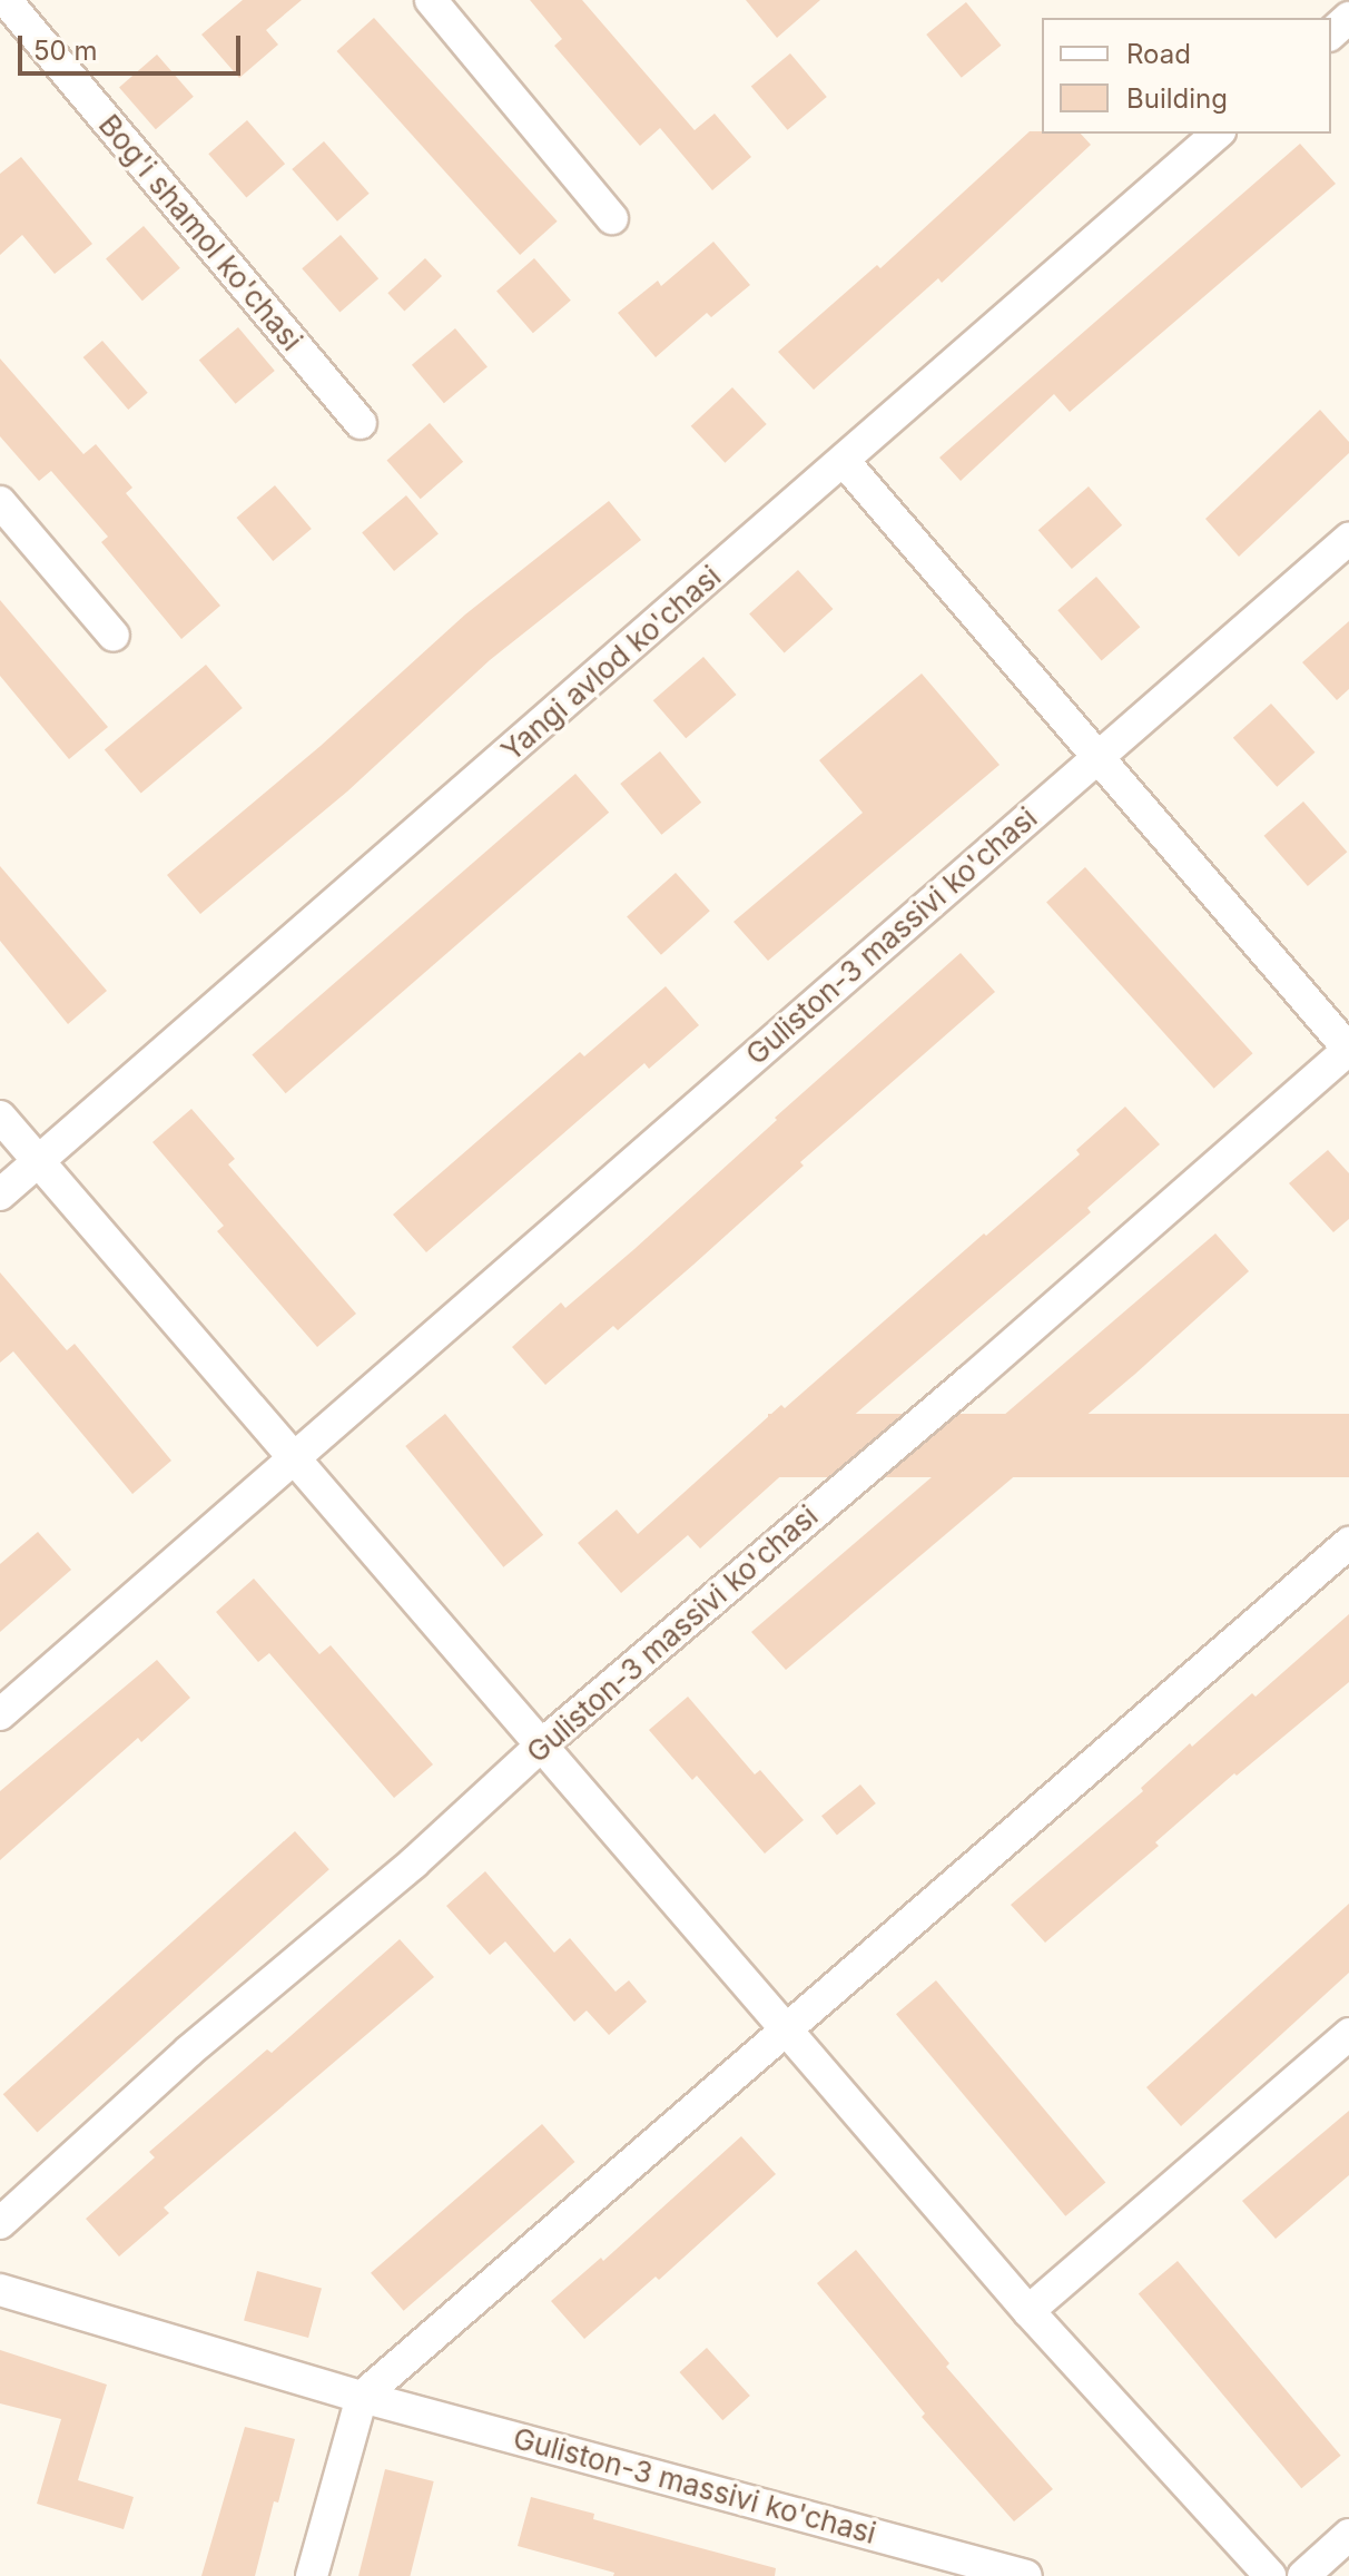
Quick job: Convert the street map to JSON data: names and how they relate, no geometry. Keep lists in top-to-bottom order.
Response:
{
  "streets": {
    "street": ["Bog'i shamol ko'chasi", "Yangi avlod ko'chasi", "Guliston-3 massivi ko'chasi"]
  },
  "crossings": [
    ["Yangi avlod ko'chasi", "Guliston-3 massivi ko'chasi"]
  ],
  "legend": ["Road", "Building"],
  "scale_bar": "50 m"
}
